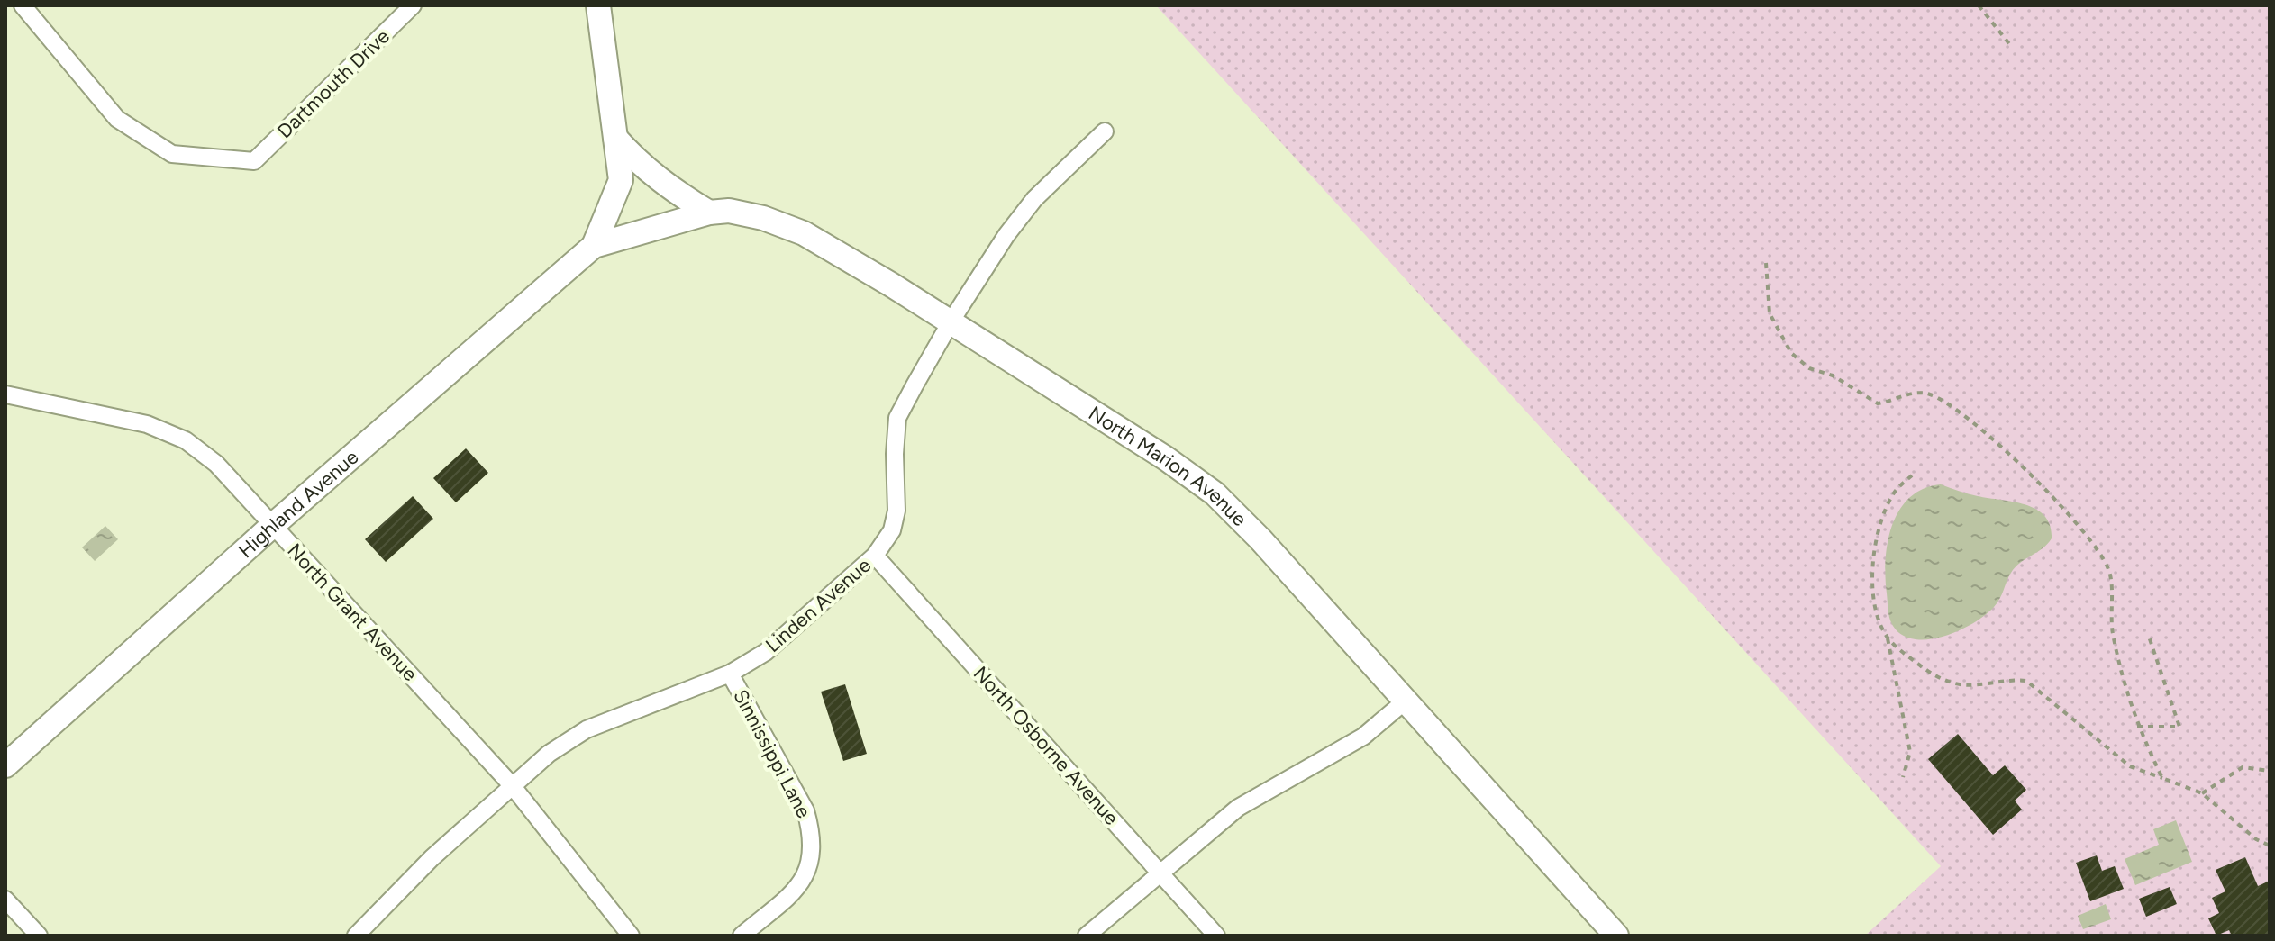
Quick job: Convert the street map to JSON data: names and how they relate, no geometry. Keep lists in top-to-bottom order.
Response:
{
  "streets": {
    "street": [
      "Dartmouth Drive",
      "North Marion Avenue",
      "Highland Avenue",
      "Linden Avenue",
      "North Grant Avenue",
      "North Osborne Avenue",
      "Sinnissippi Lane"
    ]
  },
  "crossings": [
    ["North Marion Avenue", "Highland Avenue"],
    ["North Marion Avenue", "Linden Avenue"],
    ["Highland Avenue", "North Grant Avenue"],
    ["Linden Avenue", "North Grant Avenue"],
    ["Linden Avenue", "North Osborne Avenue"],
    ["Linden Avenue", "Sinnissippi Lane"]
  ]
}
